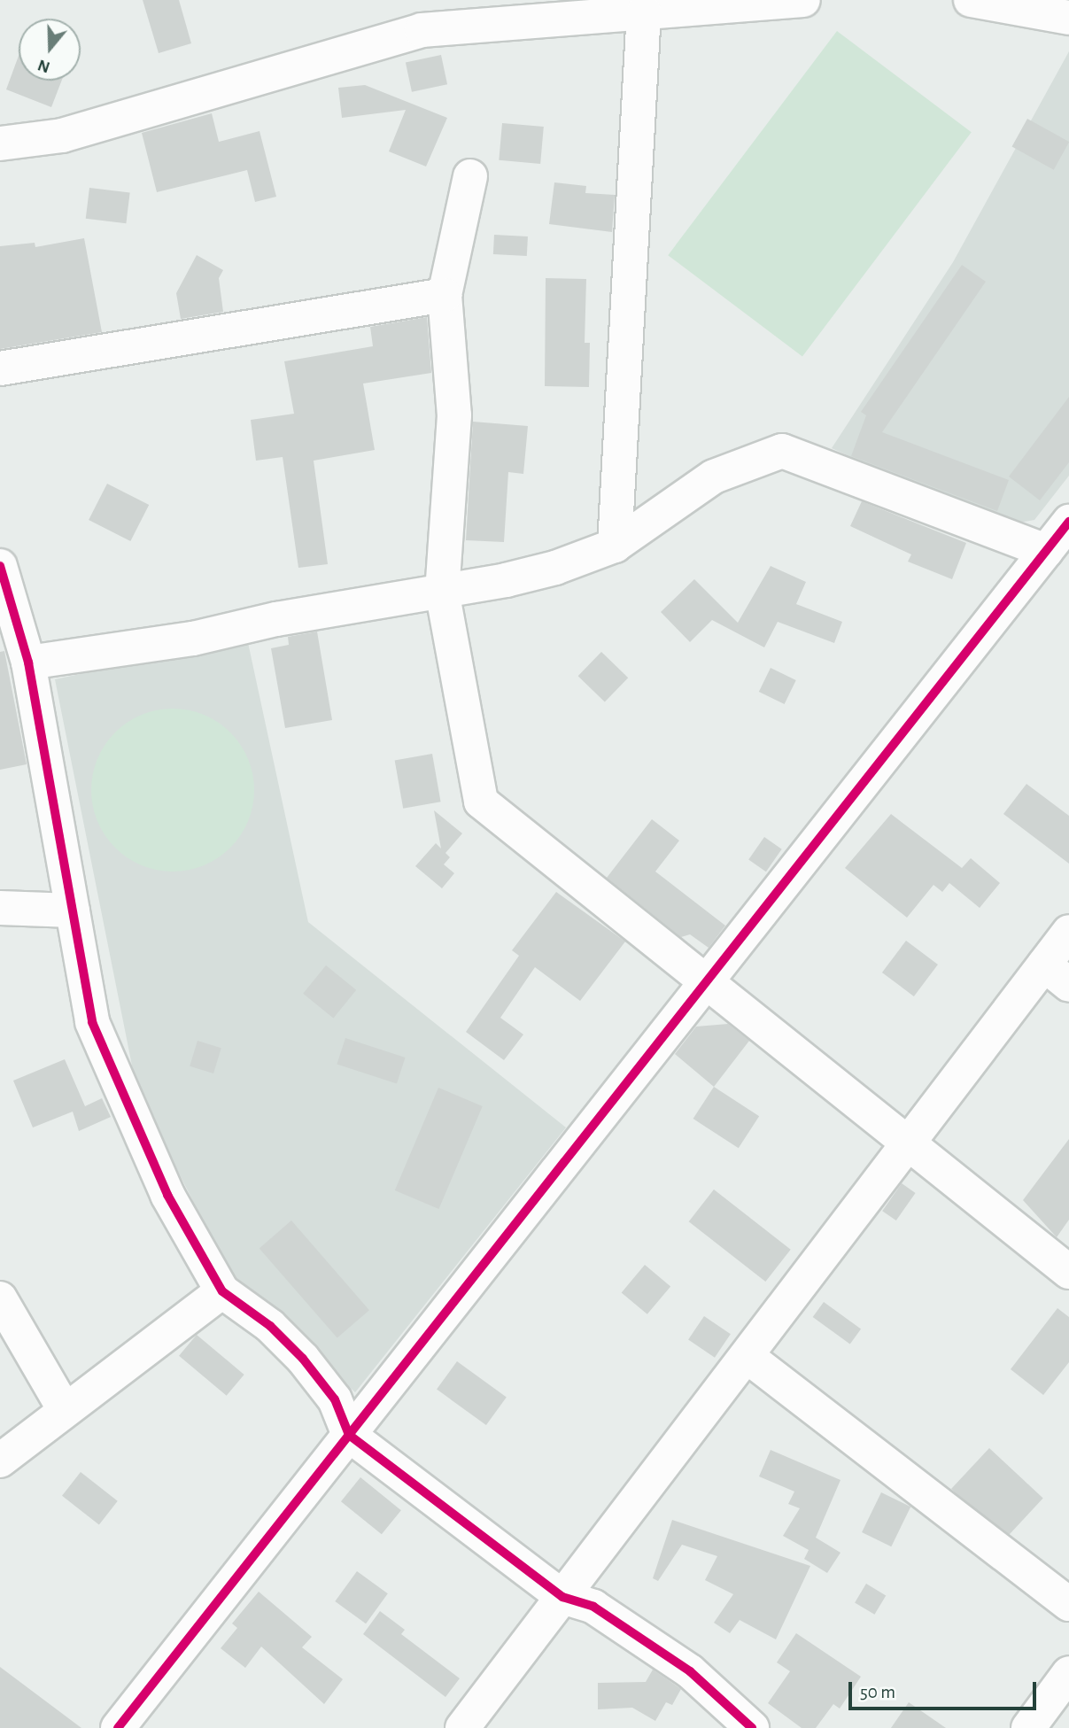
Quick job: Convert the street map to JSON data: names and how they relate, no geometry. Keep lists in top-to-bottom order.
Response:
{
  "scale_bar": "50 m",
  "north": "bottom"
}
